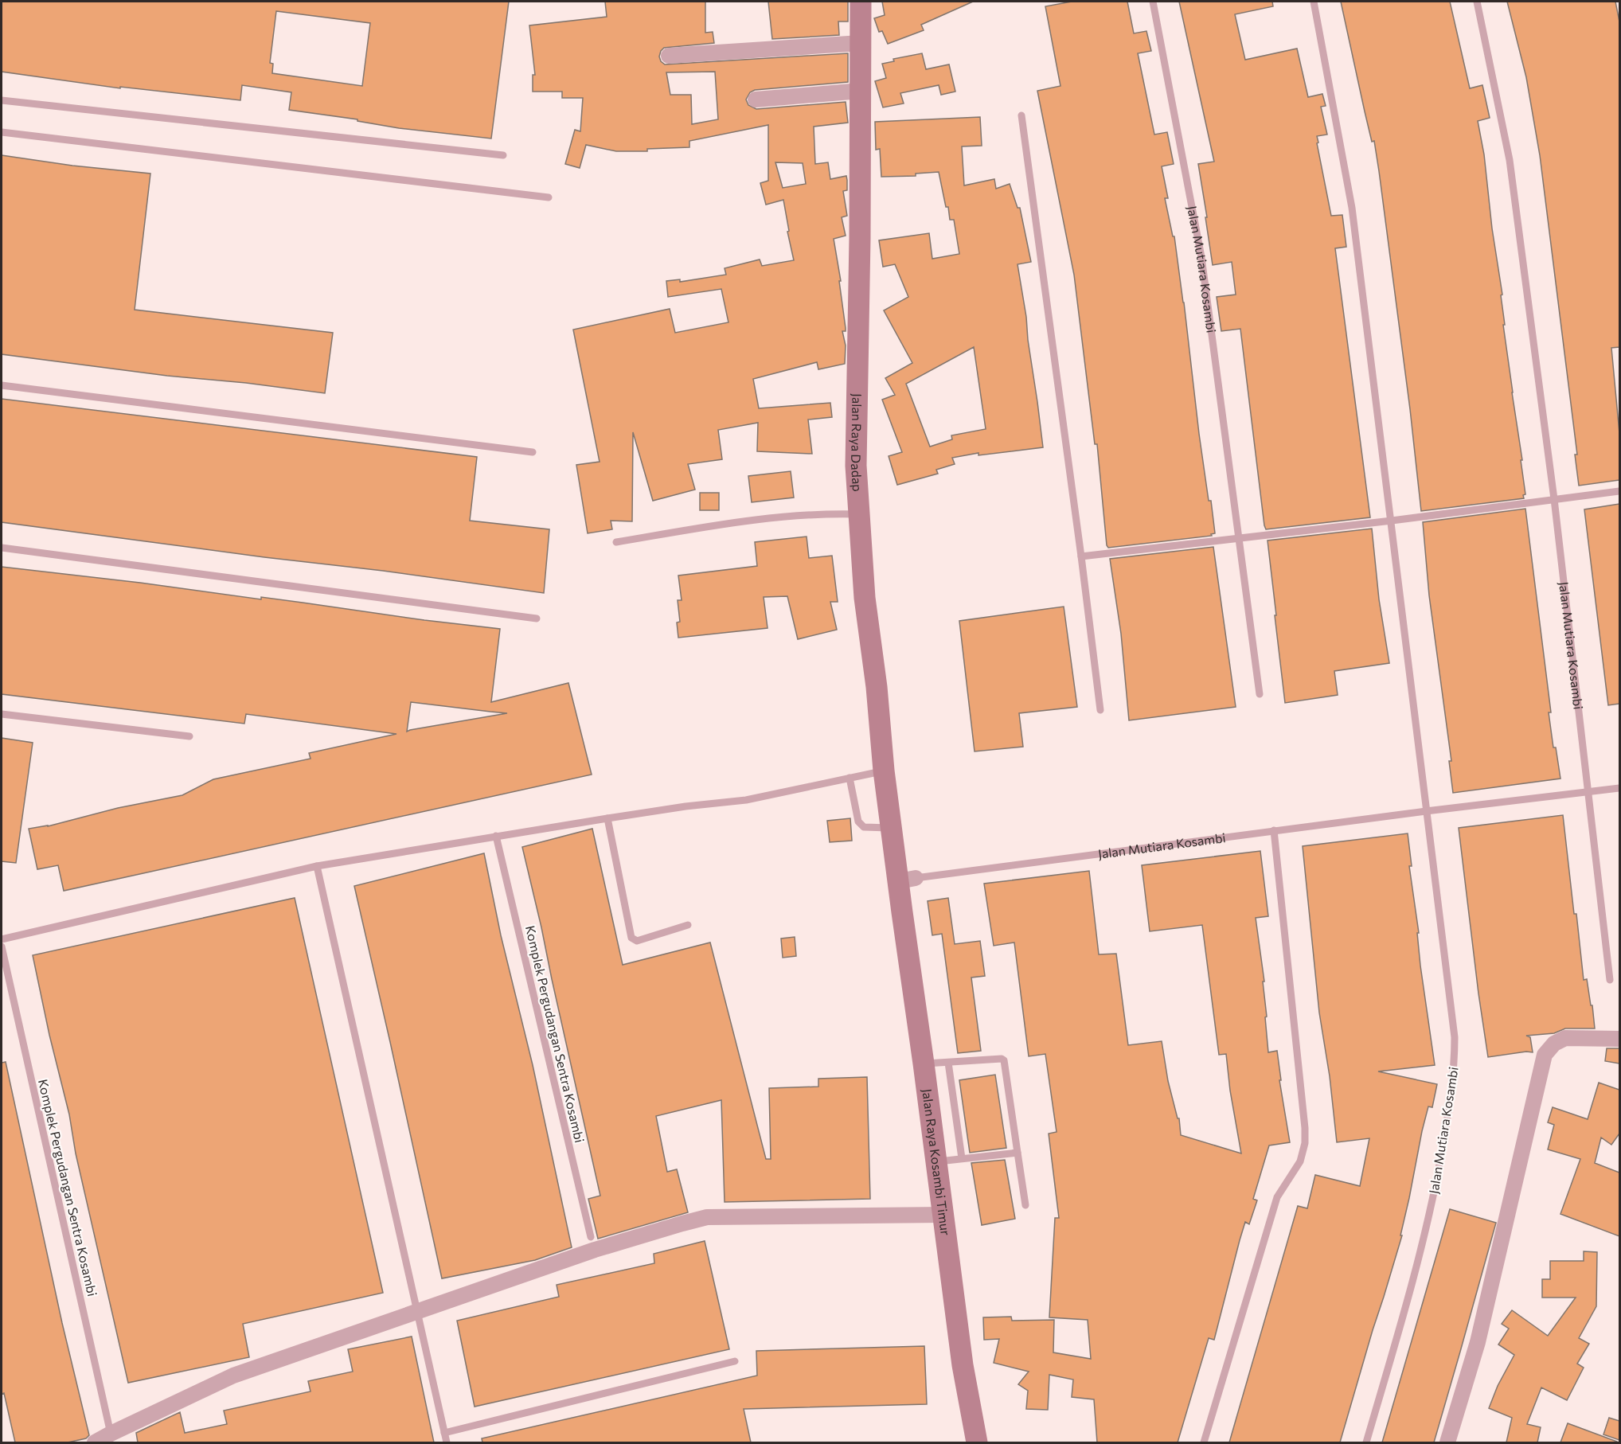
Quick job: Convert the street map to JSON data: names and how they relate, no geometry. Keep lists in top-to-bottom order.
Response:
{
  "streets": {
    "main road": ["Jalan Raya Dadap", "Jalan Raya Kosambi Timur"],
    "lane": ["Jalan Mutiara Kosambi", "Komplek Pergudangan Sentra Kosambi"]
  },
  "crossings": [
    ["Jalan Mutiara Kosambi", "Jalan Raya Dadap"],
    ["Jalan Mutiara Kosambi", "Jalan Raya Kosambi Timur"],
    ["Jalan Raya Dadap", "Jalan Raya Kosambi Timur"]
  ]
}
